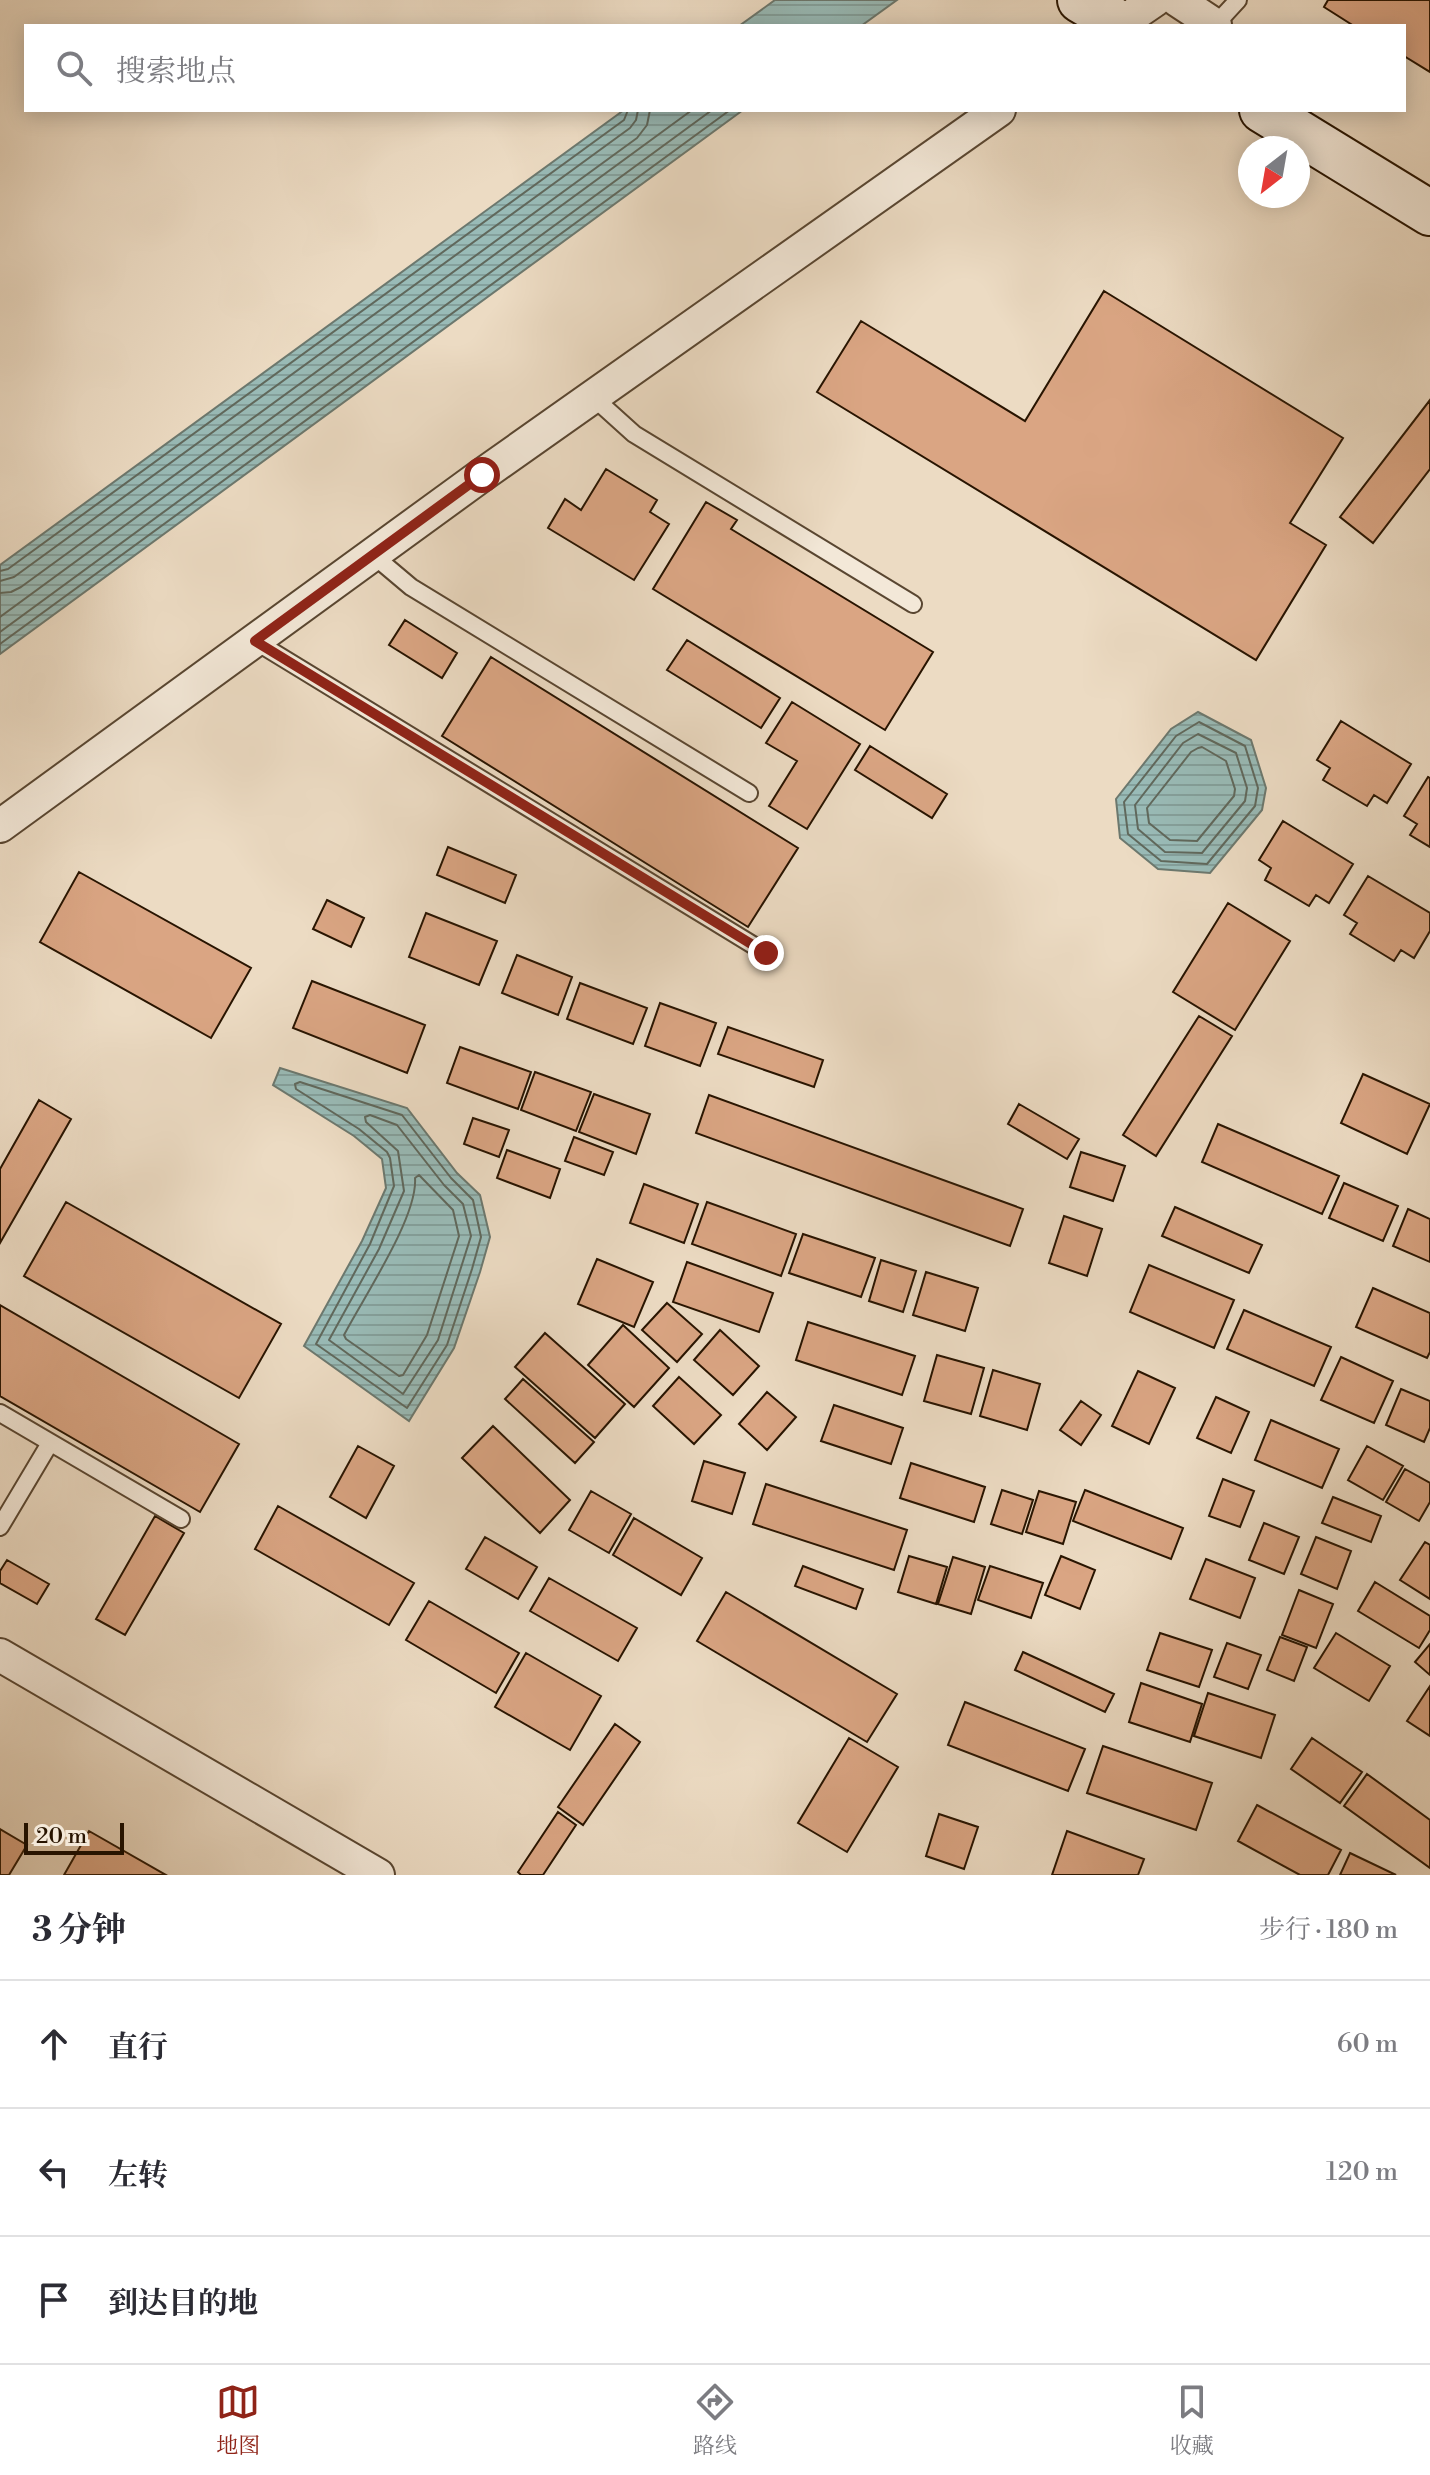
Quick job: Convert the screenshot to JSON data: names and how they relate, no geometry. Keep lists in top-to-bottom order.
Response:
{
  "scale_bar": "20 m",
  "north": "bottom left",
  "page": {
    "search": "搜索地点",
    "scale": "20 m",
    "heading": ["3 分钟", "步行 · 180 m"],
    "list": [
      ["直行", "60 m"],
      ["左转", "120 m"],
      "到达目的地"
    ],
    "nav": ["地图", "路线", "收藏"]
  }
}
